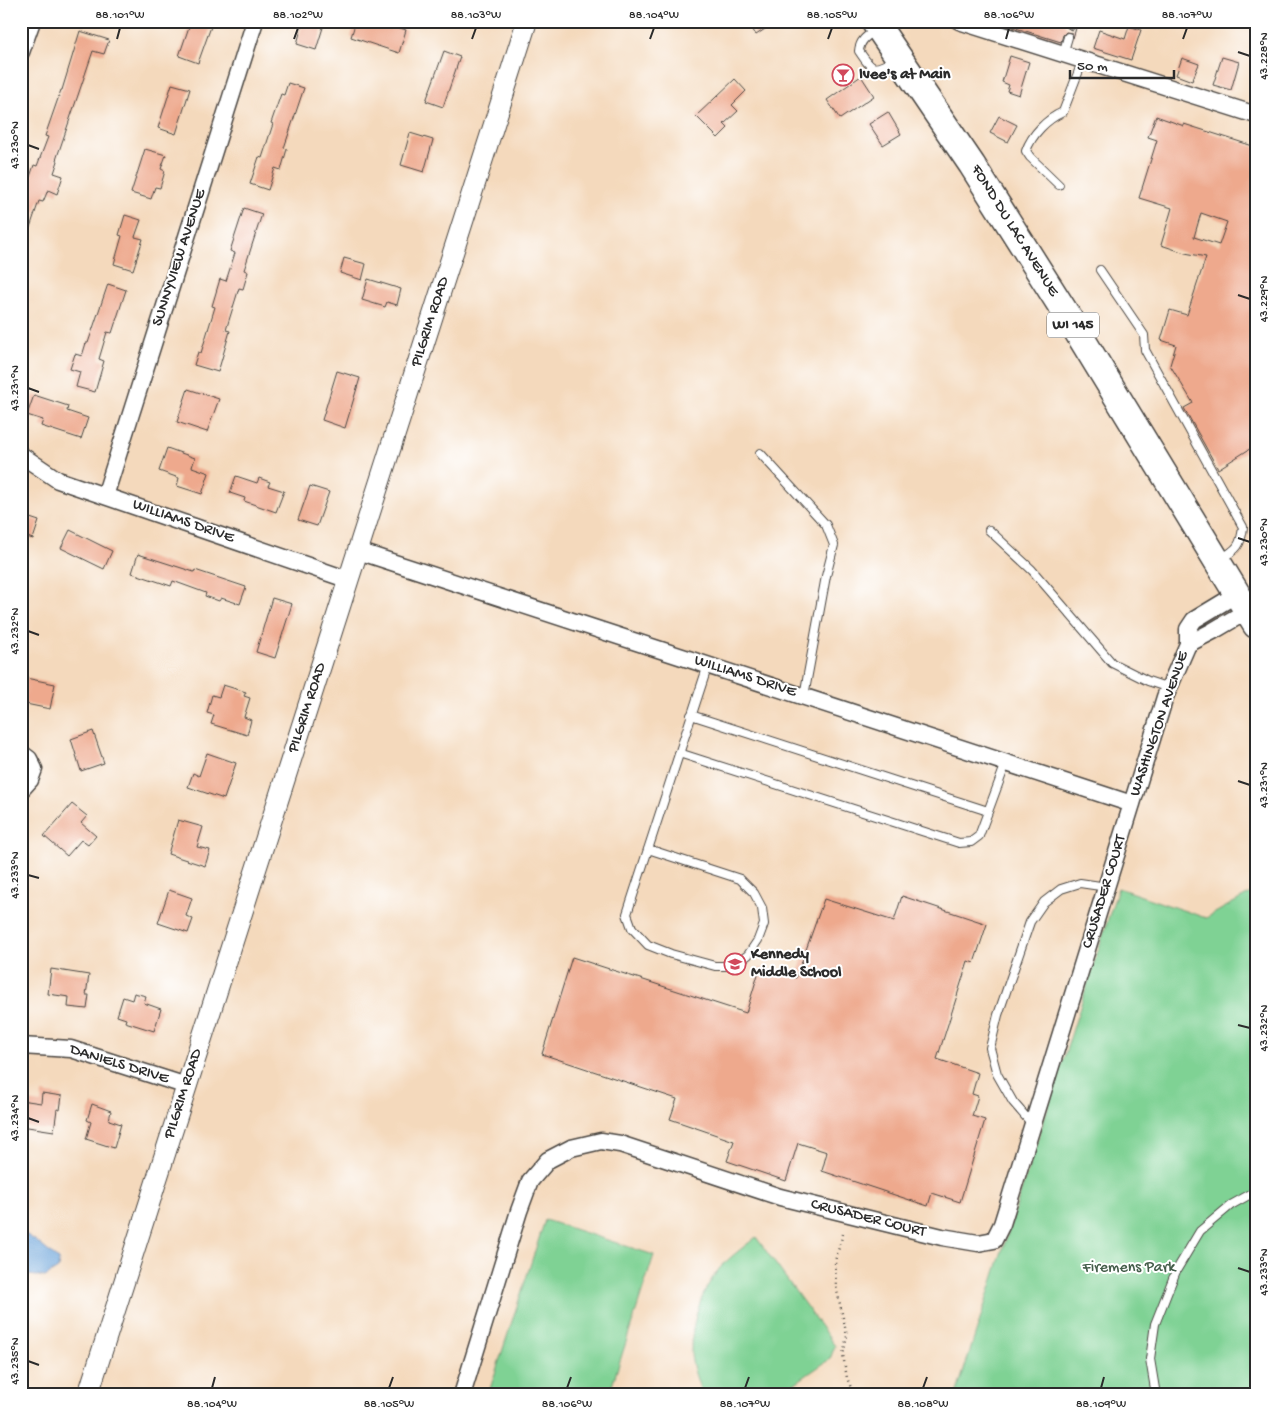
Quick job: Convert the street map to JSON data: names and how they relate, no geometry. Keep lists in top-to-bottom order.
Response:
{
  "streets": {
    "main road": ["FOND DU LAC AVENUE", "WI 145"],
    "street": [
      "SUNNYVIEW AVENUE",
      "PILGRIM ROAD",
      "WILLIAMS DRIVE",
      "WASHINGTON AVENUE",
      "CRUSADER COURT",
      "DANIELS DRIVE"
    ]
  },
  "crossings": [
    ["FOND DU LAC AVENUE", "WASHINGTON AVENUE"],
    ["SUNNYVIEW AVENUE", "WILLIAMS DRIVE"],
    ["PILGRIM ROAD", "WILLIAMS DRIVE"],
    ["PILGRIM ROAD", "DANIELS DRIVE"],
    ["WILLIAMS DRIVE", "WASHINGTON AVENUE"],
    ["WILLIAMS DRIVE", "CRUSADER COURT"],
    ["WASHINGTON AVENUE", "CRUSADER COURT"]
  ],
  "parks": ["Firemens Park"],
  "places": {
    "bar": ["Ivee's at Main"],
    "school or university": ["Kennedy Middle School"]
  },
  "scale_bar": "50 m",
  "coordinates": [
    "88.101°W",
    "88.102°W",
    "88.103°W",
    "88.104°W",
    "88.105°W",
    "88.106°W",
    "88.107°W",
    "43.228°N",
    "43.230°N",
    "43.229°N",
    "43.231°N",
    "43.232°N",
    "43.233°N",
    "43.234°N",
    "43.235°N",
    "88.108°W",
    "88.109°W"
  ]
}
